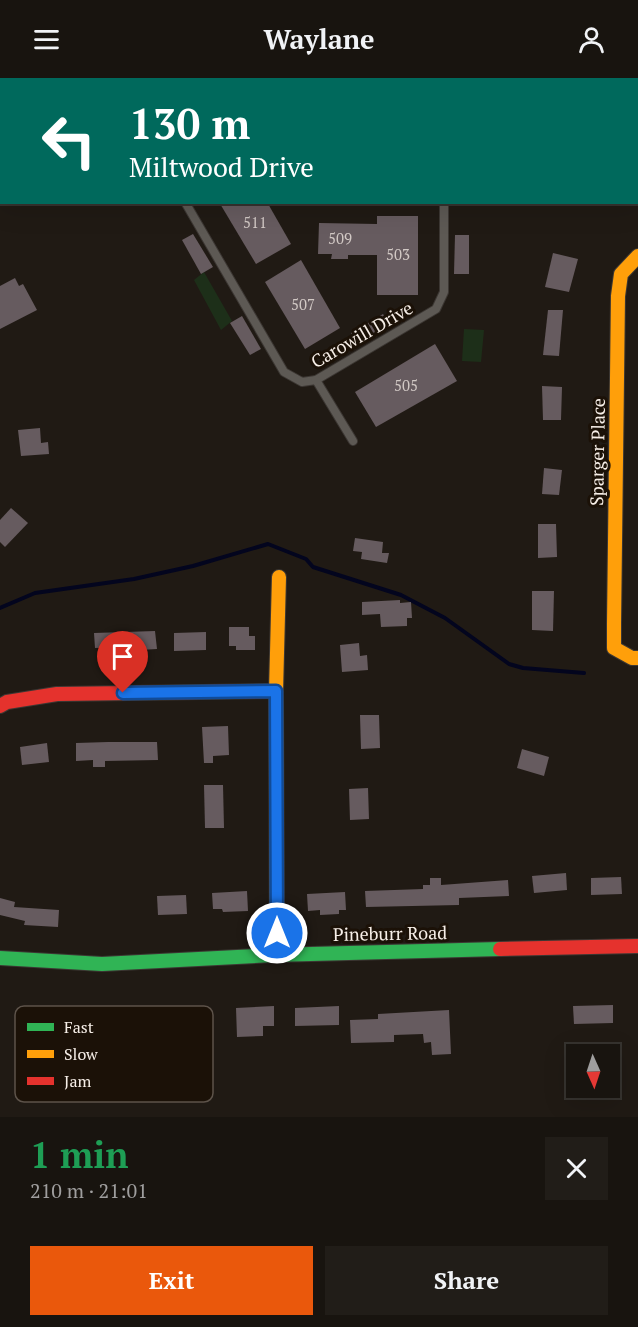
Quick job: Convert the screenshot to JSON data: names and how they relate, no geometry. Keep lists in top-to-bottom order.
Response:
{
  "streets": {
    "street": ["Sparger Place", "Pineburr Road"],
    "lane": ["Carowill Drive"]
  },
  "house_numbers": [
    "511",
    "509",
    "503",
    "507",
    "505"
  ],
  "legend": ["Fast", "Slow", "Jam"],
  "north": "bottom",
  "page": {
    "header": "Waylane",
    "turn": ["130 m", "Miltwood Drive"],
    "heading": ["1 min", "210 m · 21:01"],
    "buttons": ["Exit", "Share"]
  }
}
